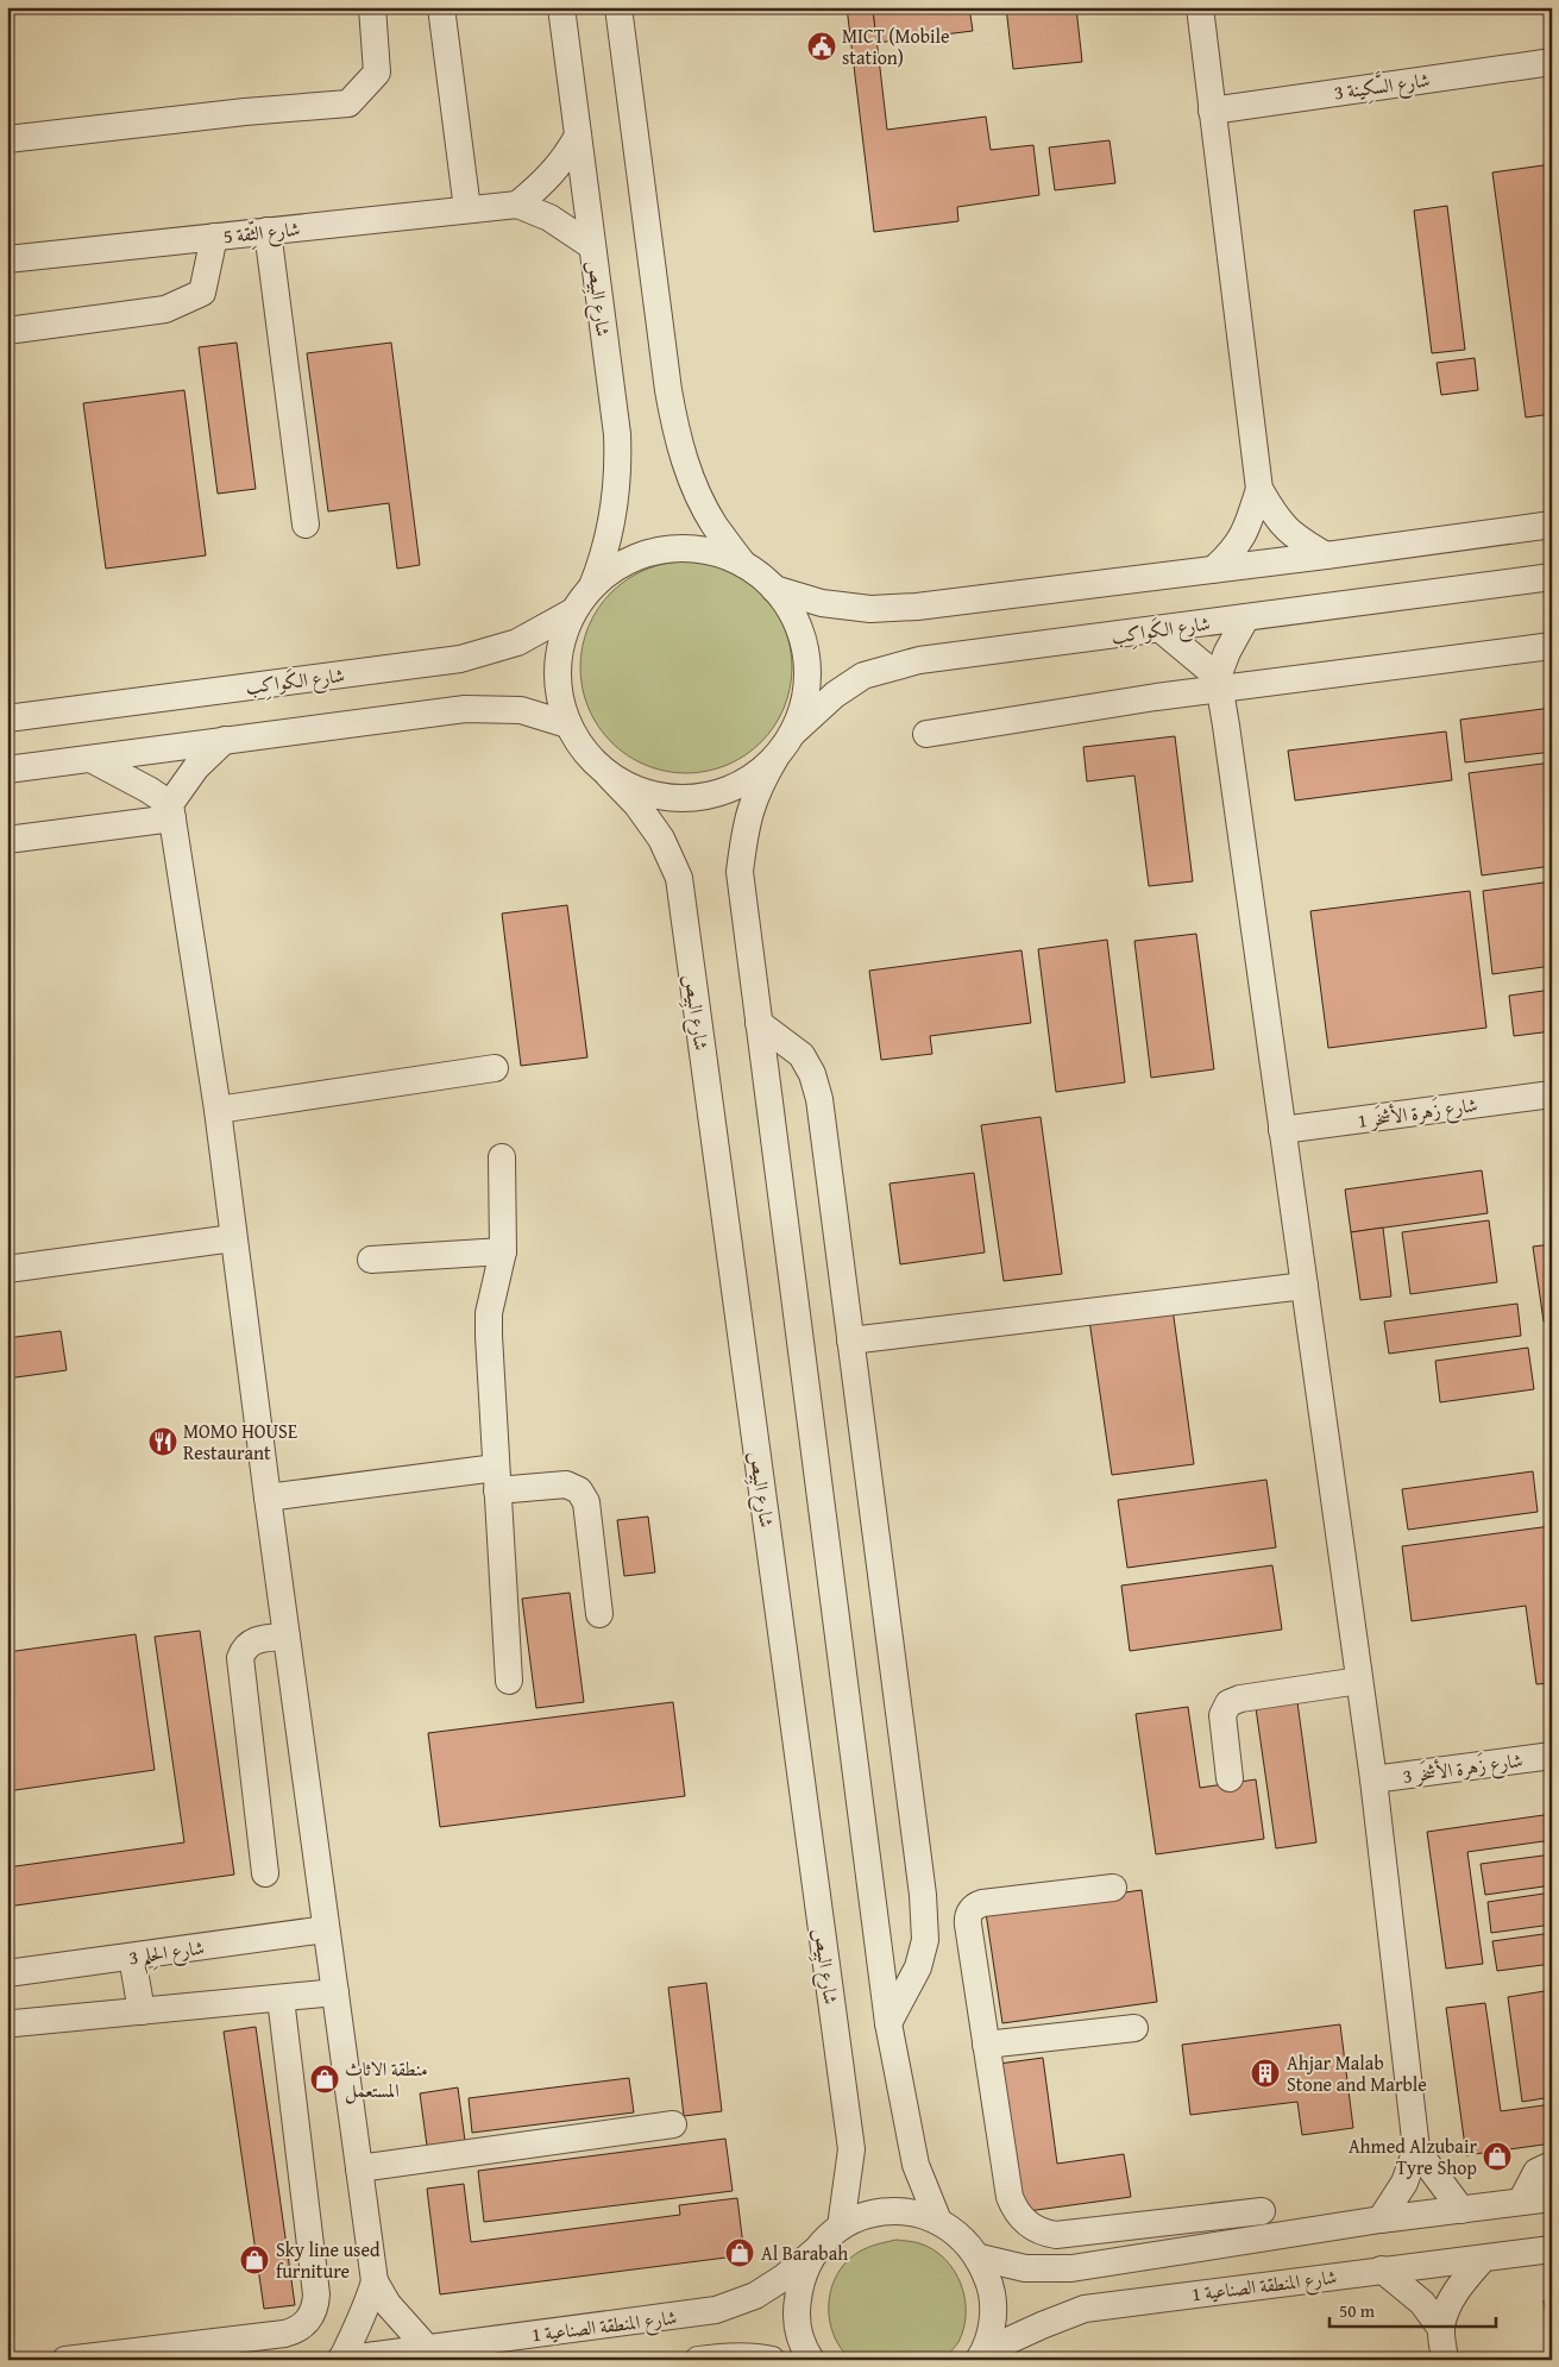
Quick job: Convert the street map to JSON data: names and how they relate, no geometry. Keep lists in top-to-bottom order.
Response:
{
  "streets": {
    "street": [
      "شارع السَّكِينة 3",
      "شارع الثِّقة 5",
      "شارع البِيص",
      "شارع الكَواكِب",
      "شارع زَهرة الأشخَر 1",
      "شارع زَهرة الأشخَر 3",
      "شارع الحِلم 3",
      "شارع المنطقة الصناعية 1"
    ]
  },
  "crossings": [
    ["شارع الثِّقة 5", "شارع البِيص"],
    ["شارع البِيص", "شارع المنطقة الصناعية 1"]
  ],
  "places": {
    "public building": ["MICT (Mobile station)"],
    "restaurant": ["MOMO HOUSE Restaurant"],
    "building": ["Ahjar Malab Stone and Marble"],
    "shop": [
      "منطقة الاثاث المستعمل",
      "Ahmed Alzubair Tyre Shop",
      "Al Barabah",
      "Sky line used furniture"
    ]
  },
  "scale_bar": "50 m"
}
